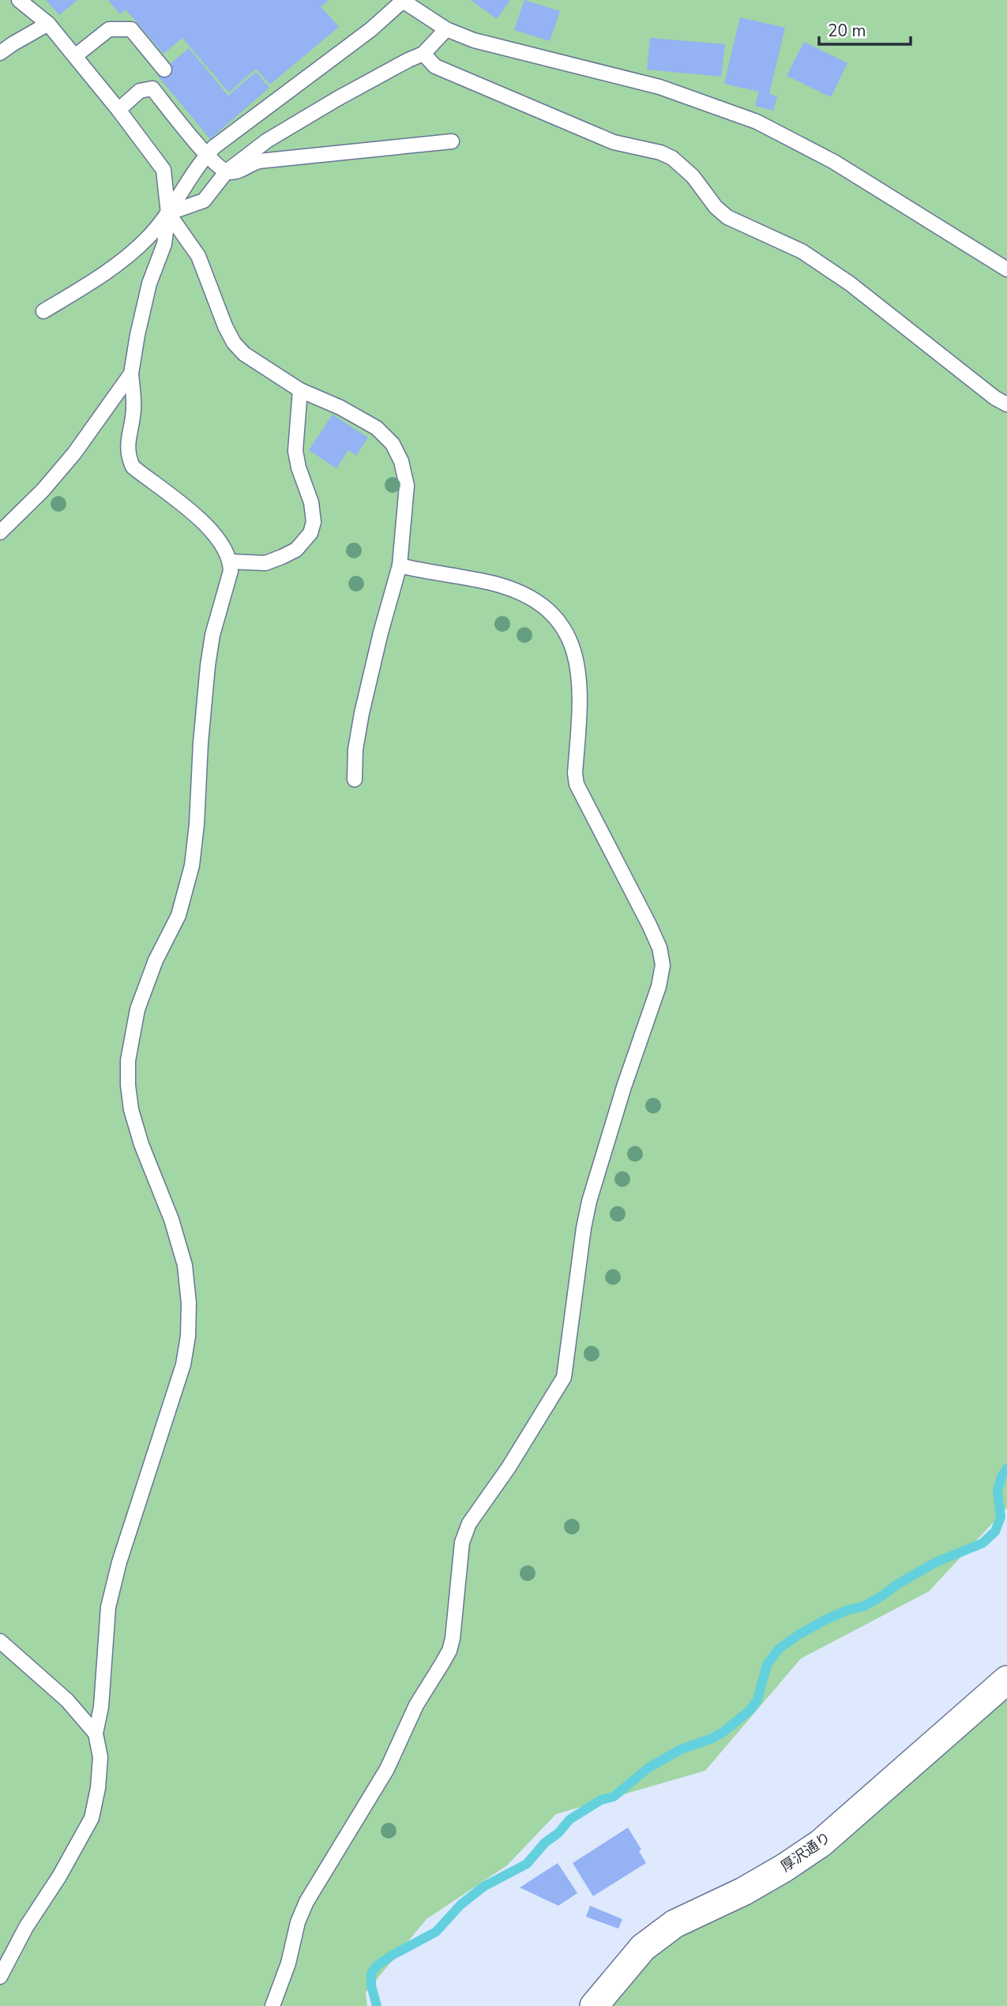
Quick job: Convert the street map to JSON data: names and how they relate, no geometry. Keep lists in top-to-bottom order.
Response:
{
  "streets": {
    "street": ["厚沢通り"]
  },
  "scale_bar": "20 m"
}
